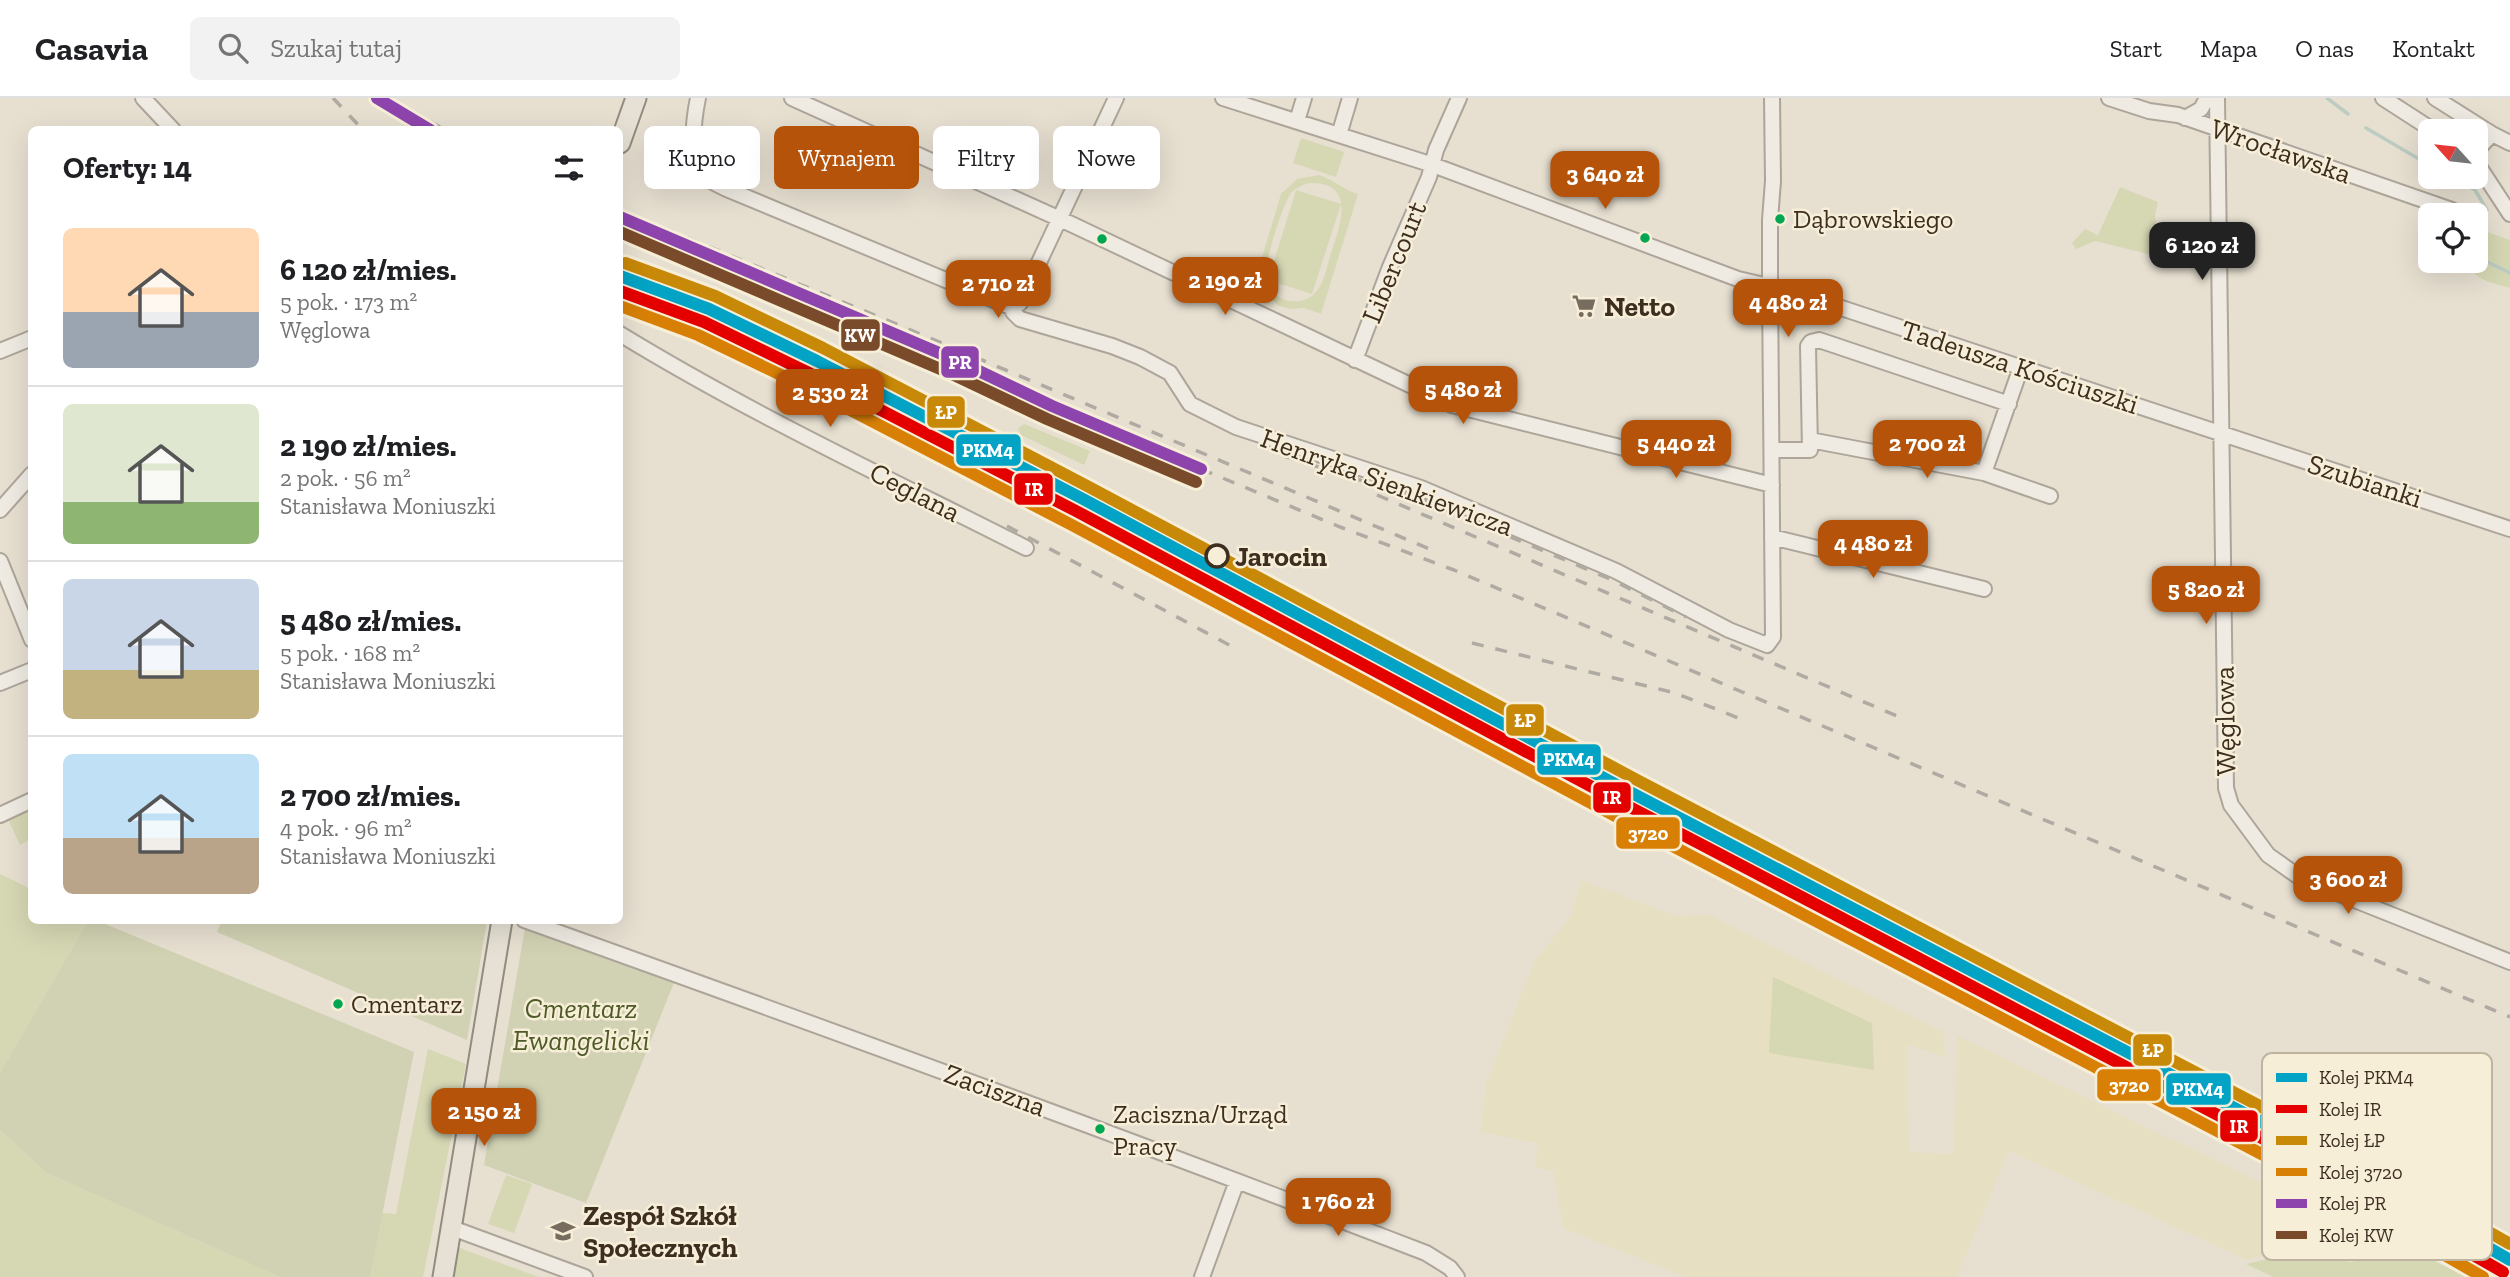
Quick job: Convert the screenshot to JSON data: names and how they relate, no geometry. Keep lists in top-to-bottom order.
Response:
{
  "streets": {
    "street": [
      "Wrocławska",
      "Libercourt",
      "Tadeusza Kościuszki",
      "Szubianki",
      "Henryka Sienkiewicza",
      "Ceglana",
      "Węglowa",
      "Zaciszna"
    ]
  },
  "crossings": [
    ["Wrocławska", "Węglowa"],
    ["Libercourt", "Tadeusza Kościuszki"],
    ["Tadeusza Kościuszki", "Szubianki"],
    ["Tadeusza Kościuszki", "Węglowa"],
    ["Szubianki", "Węglowa"]
  ],
  "parks": ["Cmentarz Ewangelicki"],
  "places": {
    "other": [
      "Dąbrowskiego",
      "Jarocin",
      "Cmentarz",
      "Zaciszna/Urząd Pracy"
    ],
    "supermarket": ["Netto"],
    "school or university": ["Zespół Szkół Społecznych"]
  },
  "lines": [
    "rail line PR",
    "rail line KW",
    "rail line ŁP",
    "rail line PKM4",
    "rail line IR",
    "rail line 3720"
  ],
  "legend": [
    "Kolej PKM4",
    "Kolej IR",
    "Kolej ŁP",
    "Kolej 3720",
    "Kolej PR",
    "Kolej KW"
  ],
  "north": "top left",
  "page": {
    "header": "Casavia",
    "search": "Szukaj tutaj",
    "nav": [
      "Start",
      "Mapa",
      "O nas",
      "Kontakt"
    ],
    "chip": [
      "Kupno",
      "Wynajem",
      "Filtry",
      "Nowe"
    ],
    "heading": "Oferty: 14",
    "price": [
      "3 640 zł",
      "6 120 zł",
      "2 190 zł",
      "2 710 zł",
      "4 480 zł",
      "5 480 zł",
      "2 530 zł",
      "5 440 zł",
      "2 700 zł",
      "4 480 zł",
      "5 820 zł",
      "3 600 zł",
      "2 150 zł",
      "1 760 zł"
    ],
    "list": [
      {
        "name": "6 120 zł/mies.",
        "note": "5 pok. · 173 m² · Węglowa"
      },
      {
        "name": "2 190 zł/mies.",
        "note": "2 pok. · 56 m² · Stanisława Moniuszki"
      },
      {
        "name": "5 480 zł/mies.",
        "note": "5 pok. · 168 m² · Stanisława Moniuszki"
      },
      {
        "name": "2 700 zł/mies.",
        "note": "4 pok. · 96 m² · Stanisława Moniuszki"
      }
    ]
  }
}
